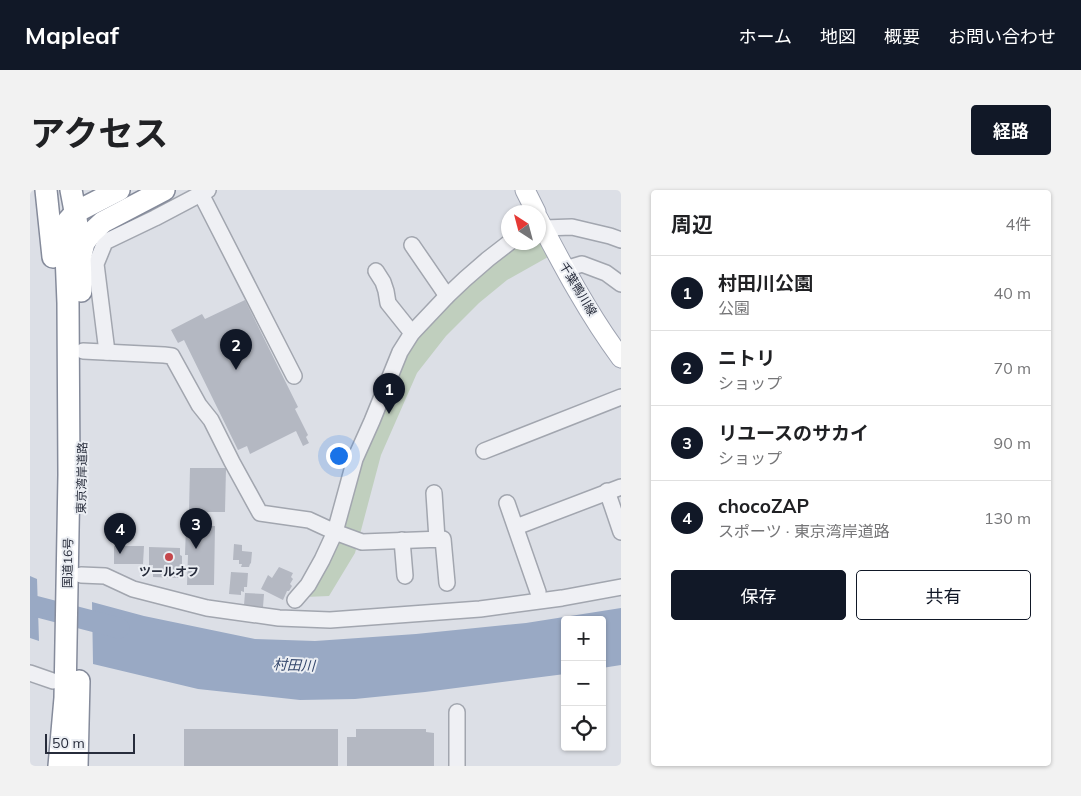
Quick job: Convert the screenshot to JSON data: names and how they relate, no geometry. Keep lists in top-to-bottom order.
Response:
{
  "streets": {
    "highway": ["東京湾岸道路", "国道16号"],
    "main road": ["千葉鴨川線"]
  },
  "crossings": [
    ["東京湾岸道路", "国道16号"]
  ],
  "water": ["村田川"],
  "places": ["ツールオフ"],
  "scale_bar": "50 m",
  "north": "top left",
  "page": {
    "header": "Mapleaf",
    "nav": [
      "ホーム",
      "地図",
      "概要",
      "お問い合わせ"
    ],
    "title": "アクセス",
    "buttons": [
      "経路",
      ["保存", "共有"]
    ],
    "heading": ["周辺", "4件"],
    "list": [
      {
        "mark": "1",
        "name": "村田川公園",
        "note": "公園",
        "value": "40 m"
      },
      {
        "mark": "2",
        "name": "ニトリ",
        "note": "ショップ",
        "value": "70 m"
      },
      {
        "mark": "3",
        "name": "リユースのサカイ",
        "note": "ショップ",
        "value": "90 m"
      },
      {
        "mark": "4",
        "name": "chocoZAP",
        "note": "スポーツ · 東京湾岸道路",
        "value": "130 m"
      }
    ],
    "pins": [
      "2",
      "1",
      "3",
      "4"
    ],
    "map_buttons": ["+", "−"],
    "scale": "50 m"
  }
}
